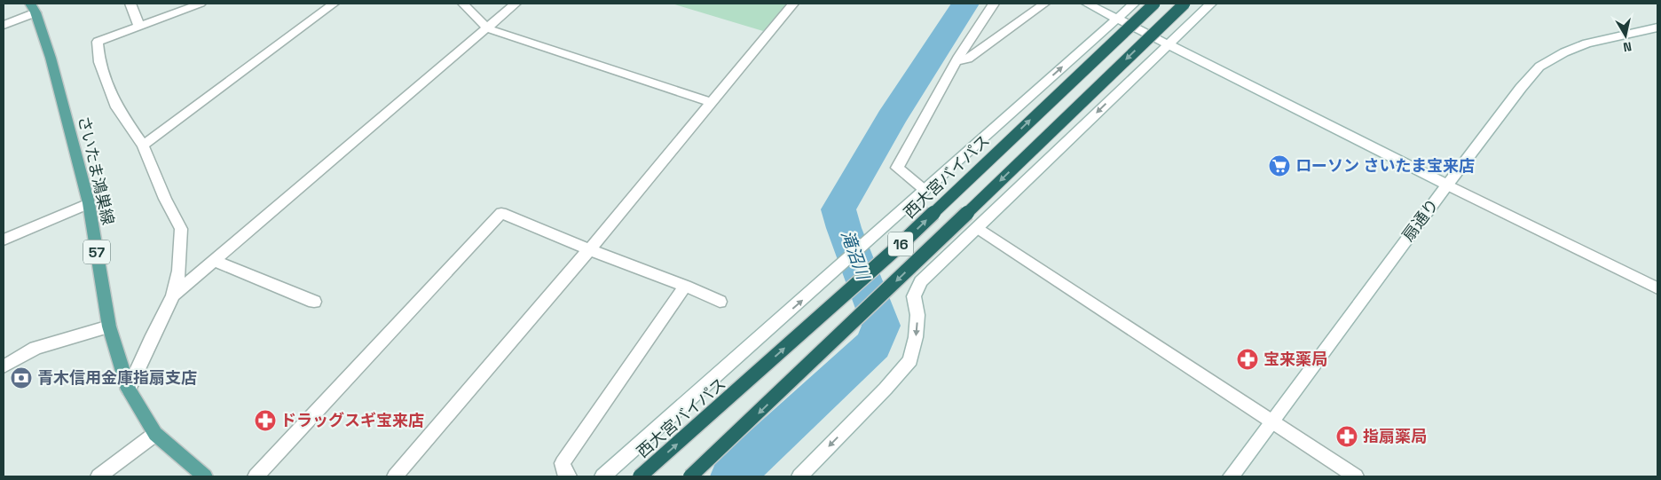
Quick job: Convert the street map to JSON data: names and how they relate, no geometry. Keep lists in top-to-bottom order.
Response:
{
  "streets": {
    "highway": ["西大宮バイパス", "16"],
    "main road": ["さいたま鴻巣線", "57"],
    "street": ["扇通り"]
  },
  "water": ["滝沼川"],
  "places": {
    "supermarket": ["ローソン さいたま宝来店"],
    "pharmacy": ["宝来薬局", "ドラッグスギ宝来店", "指扇薬局"],
    "bank": ["青木信用金庫指扇支店"]
  },
  "north": "bottom"
}
